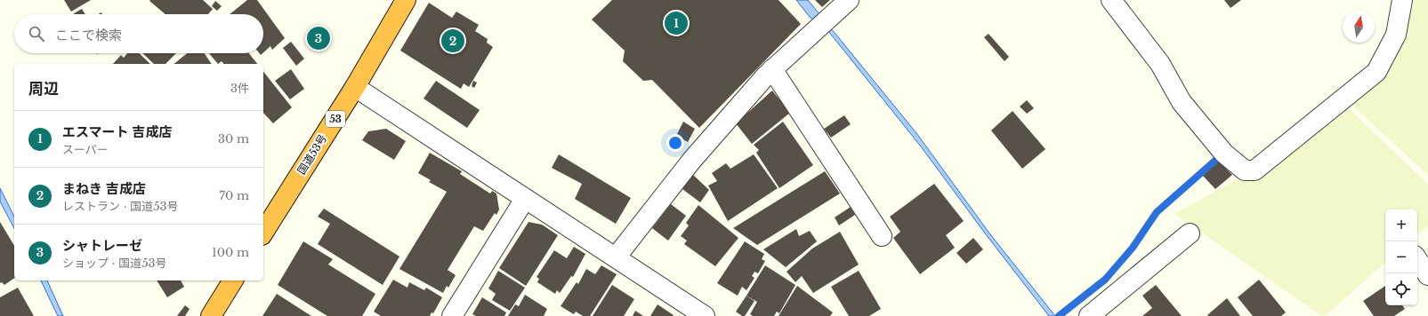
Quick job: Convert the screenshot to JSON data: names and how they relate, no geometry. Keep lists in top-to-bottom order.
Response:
{
  "streets": {
    "highway": ["53", "国道53号"]
  },
  "north": "top",
  "page": {
    "pins": ["1", "3", "2"],
    "search": "ここで検索",
    "heading": ["周辺", "3件"],
    "list": [
      {
        "mark": "1",
        "name": "エスマート 吉成店",
        "note": "スーパー",
        "value": "30 m"
      },
      {
        "mark": "2",
        "name": "まねき 吉成店",
        "note": "レストラン · 国道53号",
        "value": "70 m"
      },
      {
        "mark": "3",
        "name": "シャトレーゼ",
        "note": "ショップ · 国道53号",
        "value": "100 m"
      }
    ],
    "map_buttons": ["+", "−"]
  }
}
